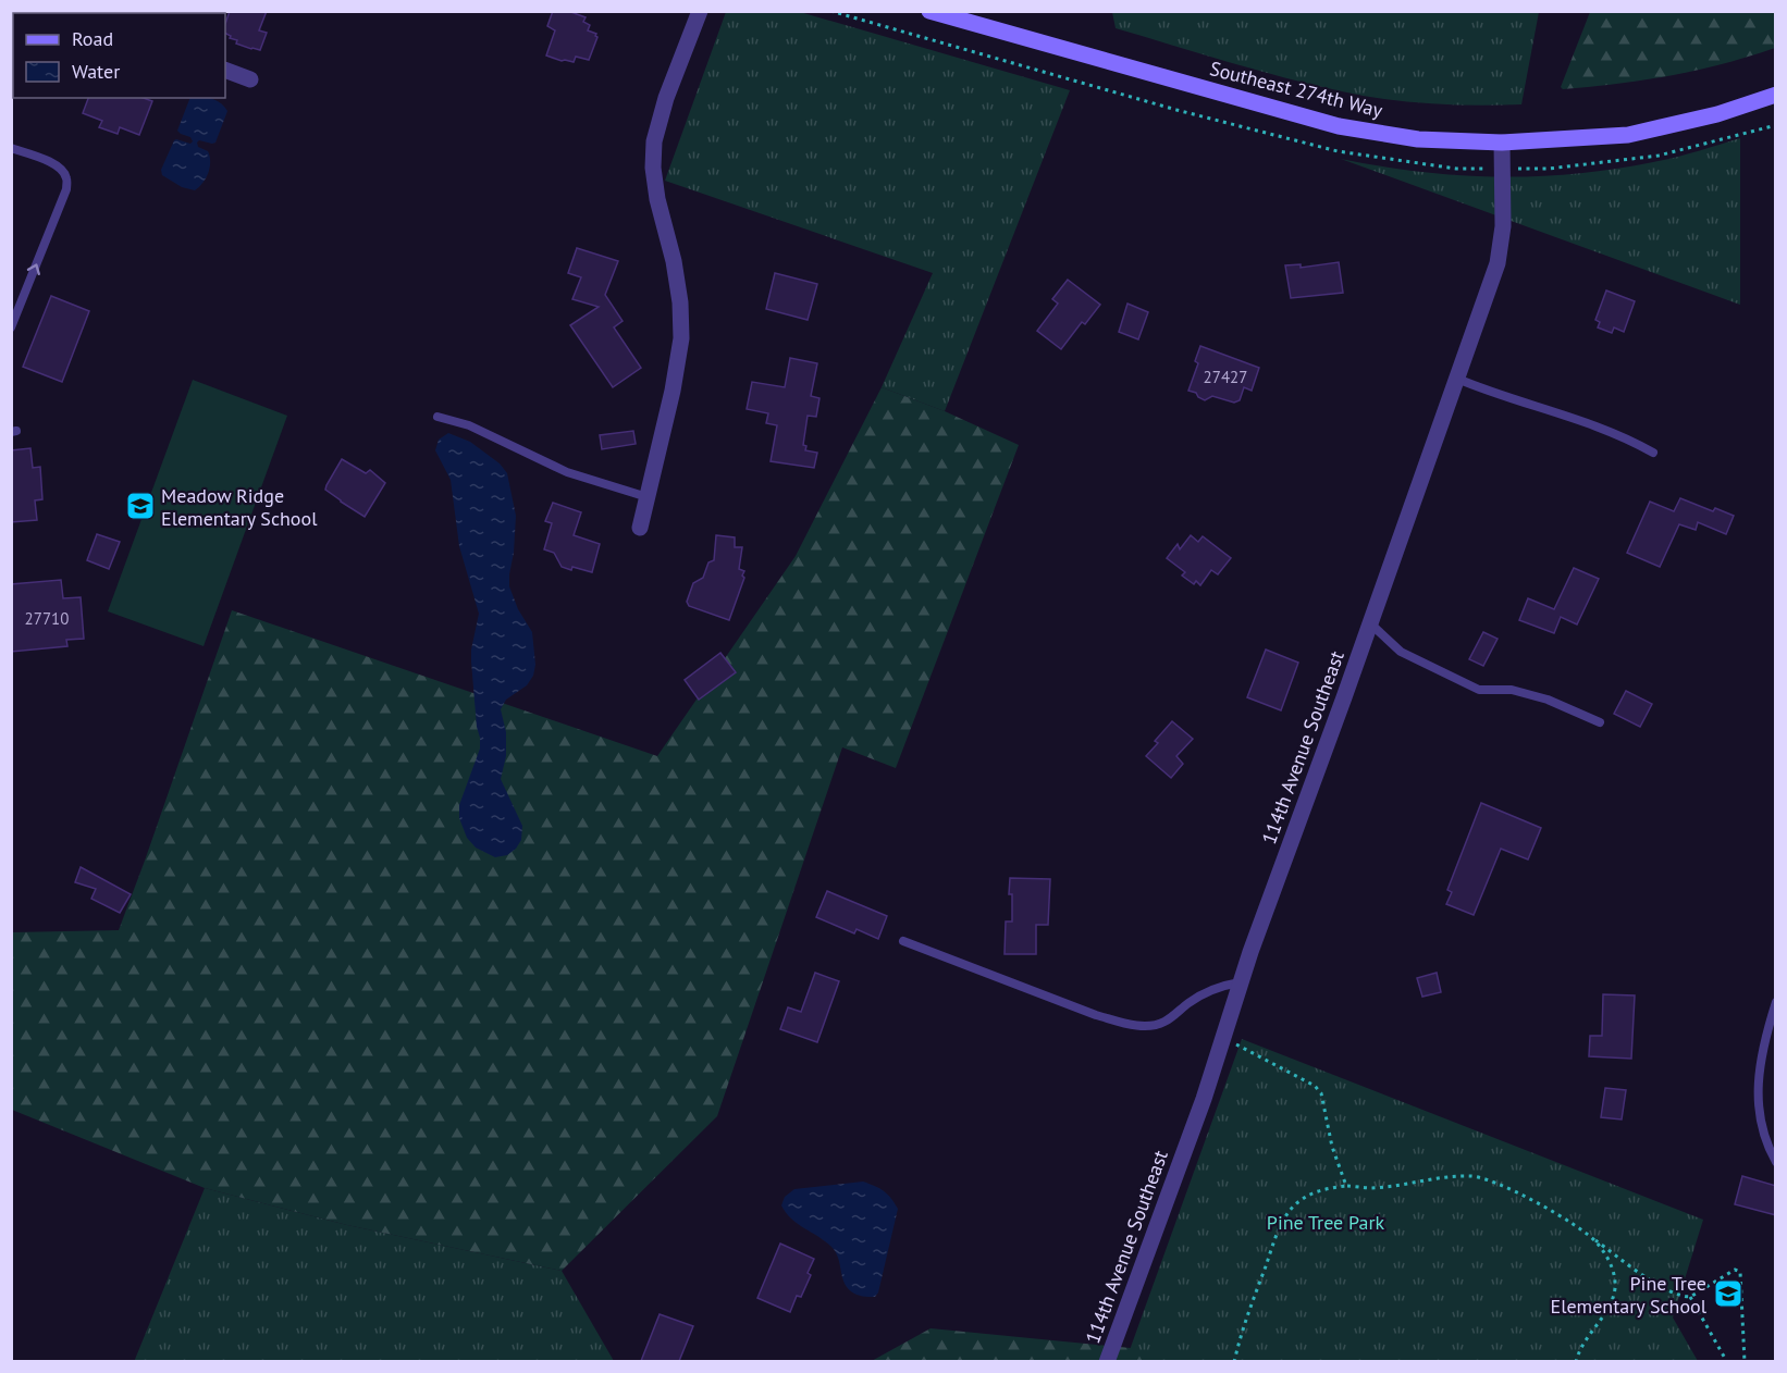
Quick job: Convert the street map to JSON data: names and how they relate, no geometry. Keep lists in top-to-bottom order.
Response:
{
  "streets": {
    "main road": ["Southeast 274th Way"],
    "street": ["114th Avenue Southeast"]
  },
  "crossings": [
    ["Southeast 274th Way", "114th Avenue Southeast"]
  ],
  "parks": ["Pine Tree Park"],
  "places": {
    "school or university": ["Meadow Ridge Elementary School", "Pine Tree Elementary School"]
  },
  "house_numbers": ["27427", "27710"],
  "legend": ["Road", "Water"]
}
